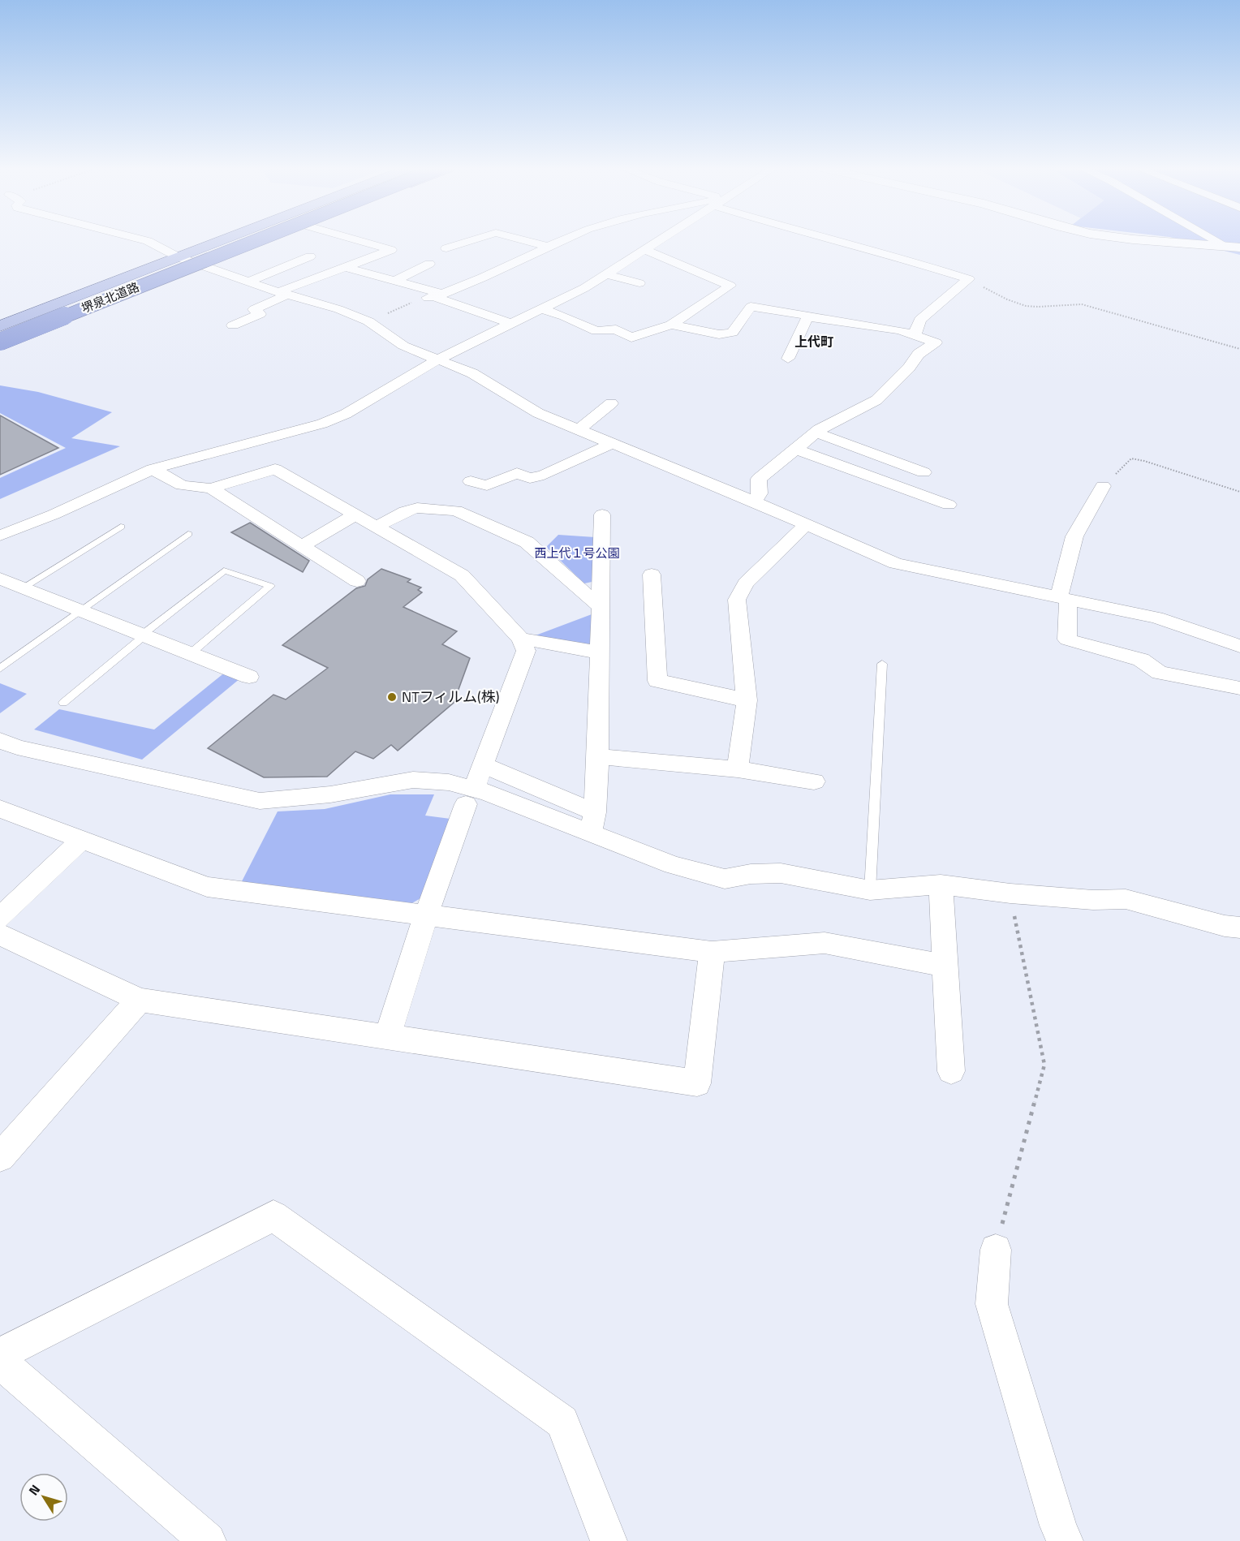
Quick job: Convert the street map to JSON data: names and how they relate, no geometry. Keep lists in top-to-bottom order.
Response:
{
  "streets": {
    "highway": ["堺泉北道路"]
  },
  "districts": ["上代町"],
  "parks": ["西上代１号公園"],
  "places": ["NTフィルム(株)"],
  "north": "top left"
}
